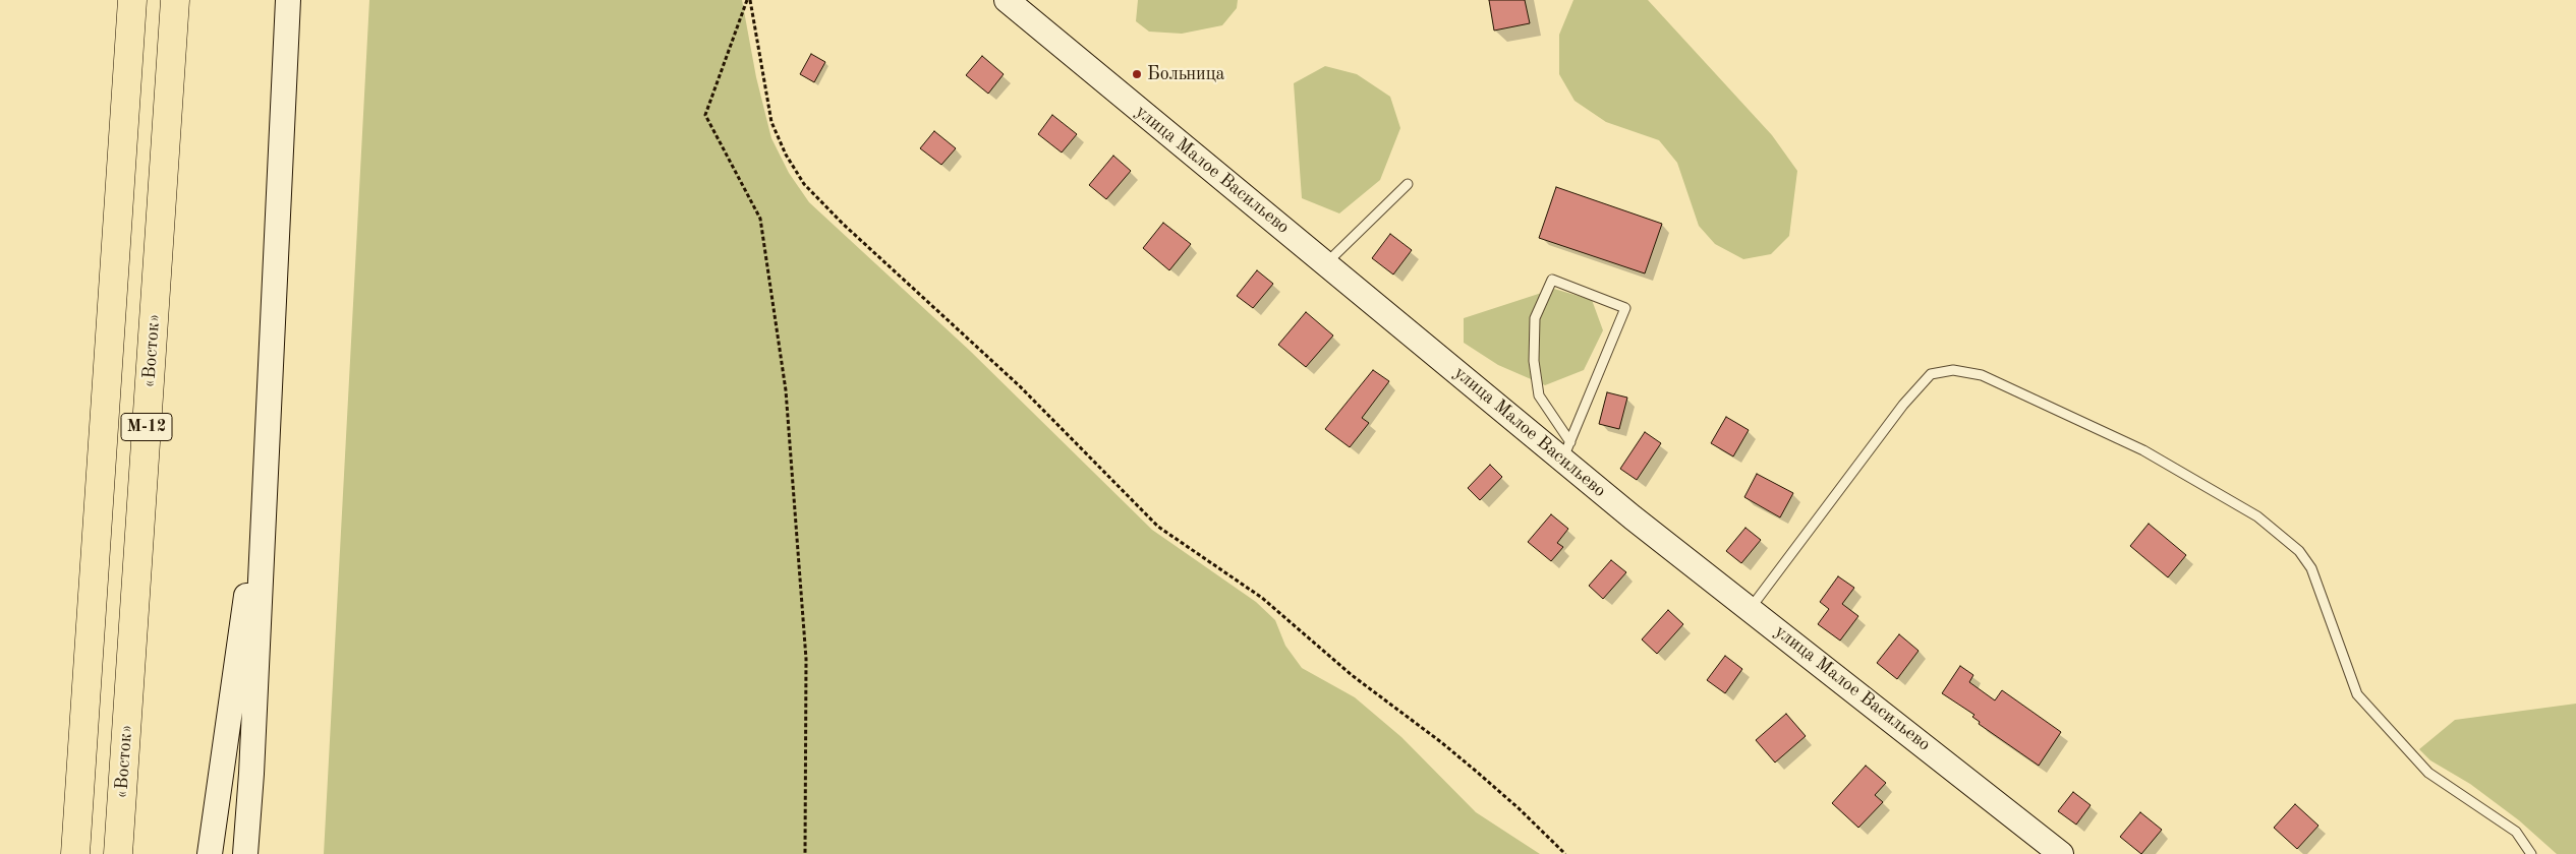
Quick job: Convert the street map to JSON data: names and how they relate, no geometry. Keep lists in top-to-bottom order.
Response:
{
  "streets": {
    "highway": ["«Восток»", "М-12"],
    "main road": ["улица Малое Васильево"]
  },
  "places": ["Больница"]
}
